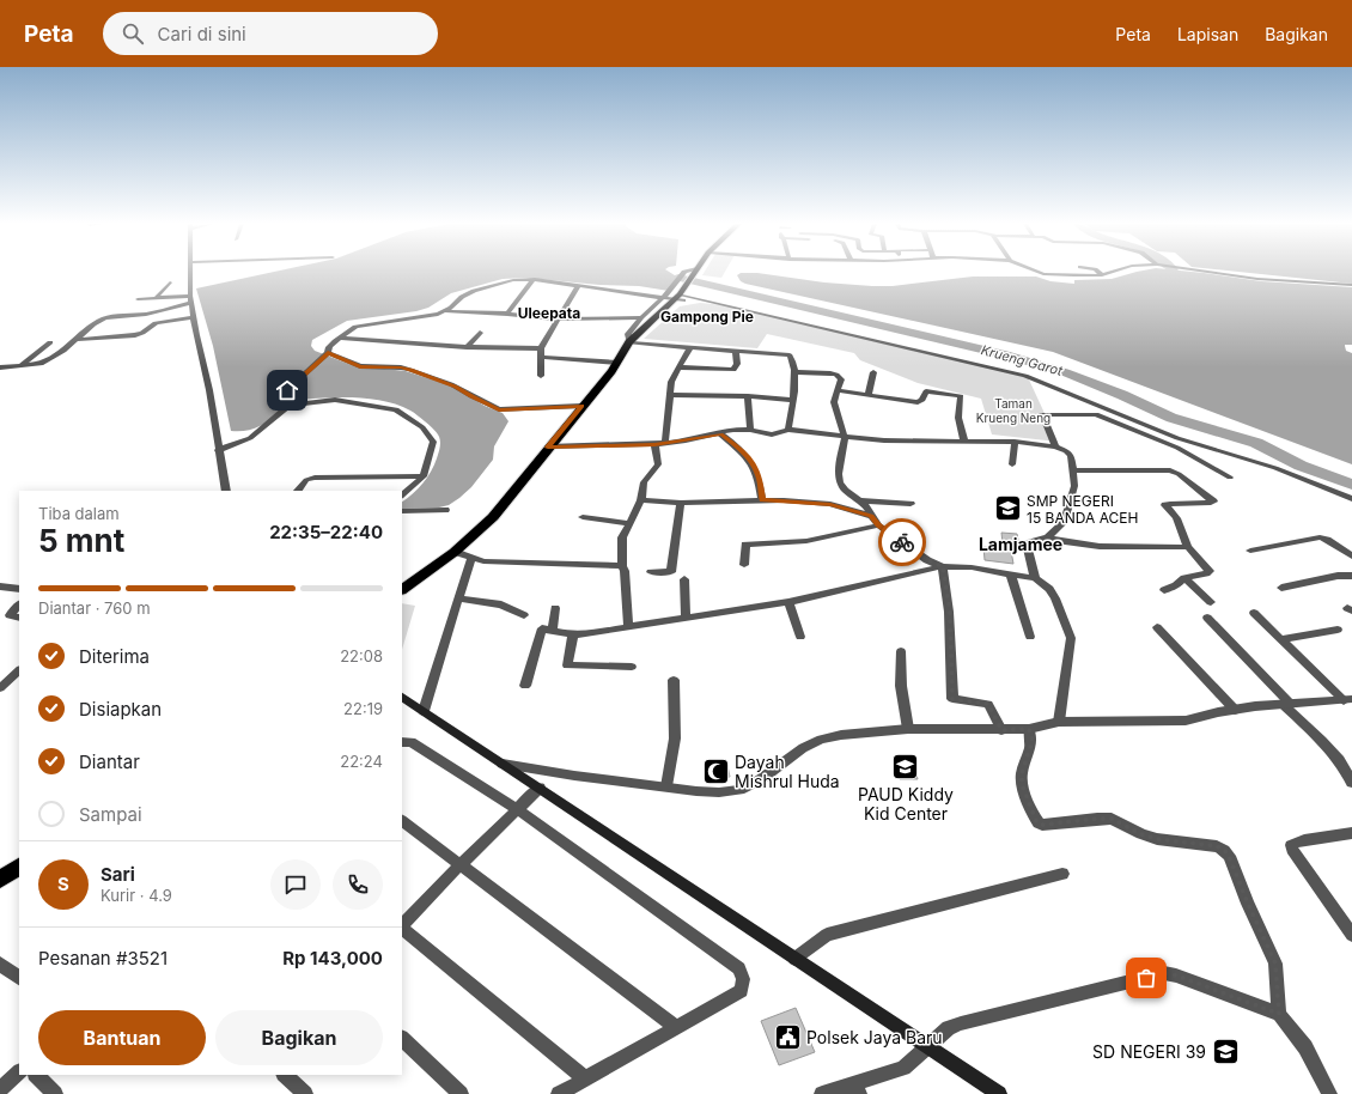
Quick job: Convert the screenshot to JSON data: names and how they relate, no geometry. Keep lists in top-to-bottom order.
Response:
{
  "districts": ["Uleepata", "Gampong Pie", "Lamjamee"],
  "water": ["Krueng Garot"],
  "parks": ["Taman Krueng Neng"],
  "places": {
    "school or university": ["SMP NEGERI 15 BANDA ACEH", "PAUD Kiddy Kid Center", "SD NEGERI 39"],
    "mosque": ["Dayah Mishrul Huda"],
    "public building": ["Polsek Jaya Baru"]
  },
  "page": {
    "header": "Peta",
    "search": "Cari di sini",
    "nav": ["Peta", "Lapisan", "Bagikan"],
    "heading": ["5 mnt", "Tiba dalam", "22:35–22:40"],
    "panel": [
      "Sari",
      "Kurir · 4.9",
      "Pesanan #3521",
      "Rp 143,000"
    ],
    "bar": "Diantar · 760 m",
    "list": [
      ["Diterima", "22:08"],
      ["Disiapkan", "22:19"],
      ["Diantar", "22:24"],
      "Sampai"
    ],
    "round": "S",
    "buttons": ["Bantuan", "Bagikan"]
  }
}
